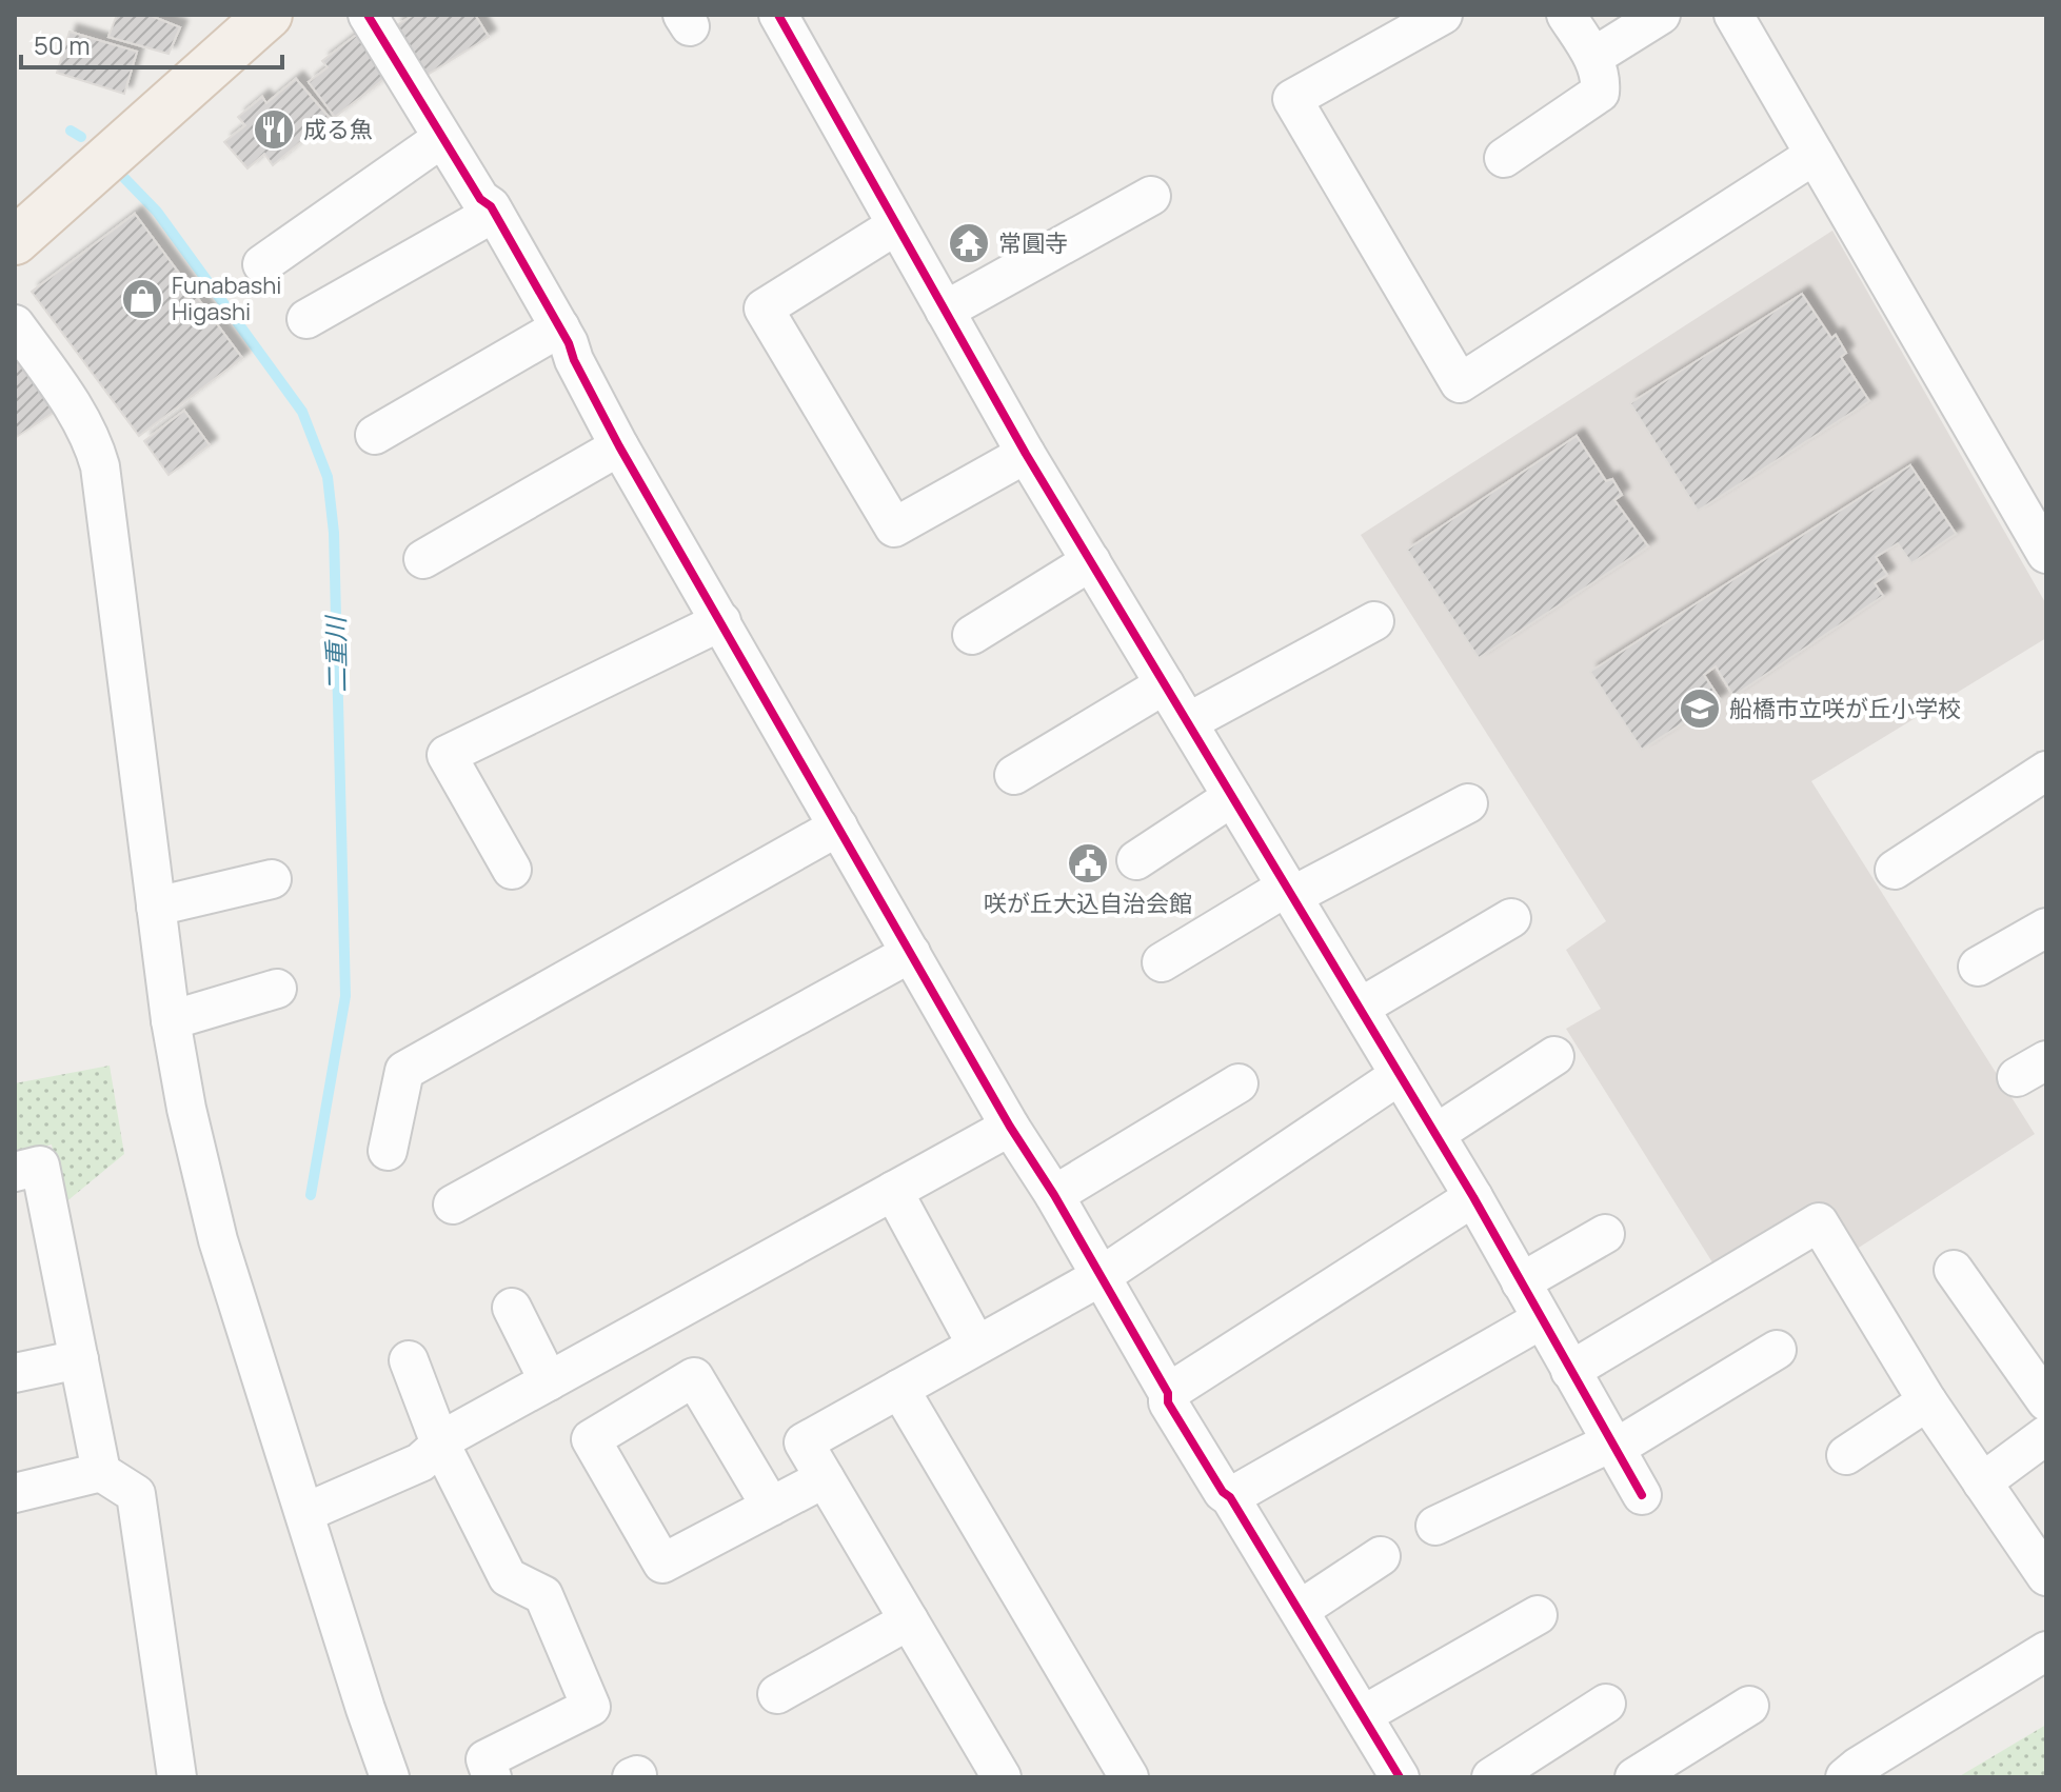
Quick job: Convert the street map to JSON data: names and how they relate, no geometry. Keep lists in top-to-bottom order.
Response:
{
  "water": ["二重川"],
  "places": {
    "restaurant": ["成る魚"],
    "temple": ["常圓寺"],
    "shop": ["Funabashi Higashi"],
    "school or university": ["船橋市立咲が丘小学校"],
    "public building": ["咲が丘大込自治会館"]
  },
  "scale_bar": "50 m"
}
